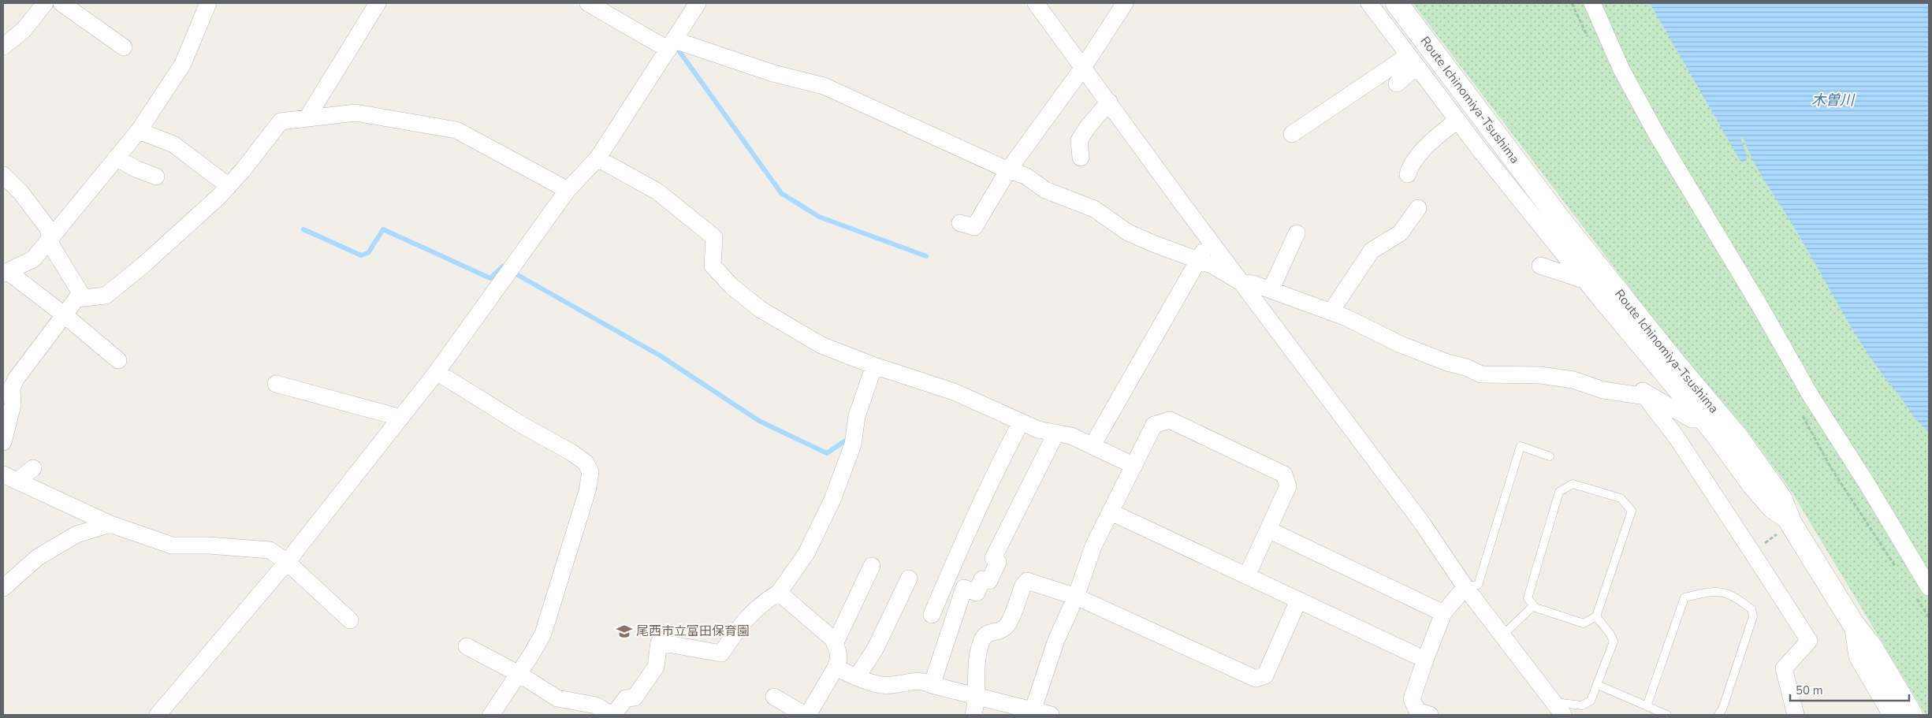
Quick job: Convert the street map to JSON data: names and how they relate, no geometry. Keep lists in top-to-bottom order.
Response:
{
  "streets": {
    "main road": ["Route Ichinomiya-Tsushima"]
  },
  "water": ["木曽川"],
  "places": {
    "school or university": ["尾西市立富田保育園"]
  },
  "scale_bar": "50 m"
}
